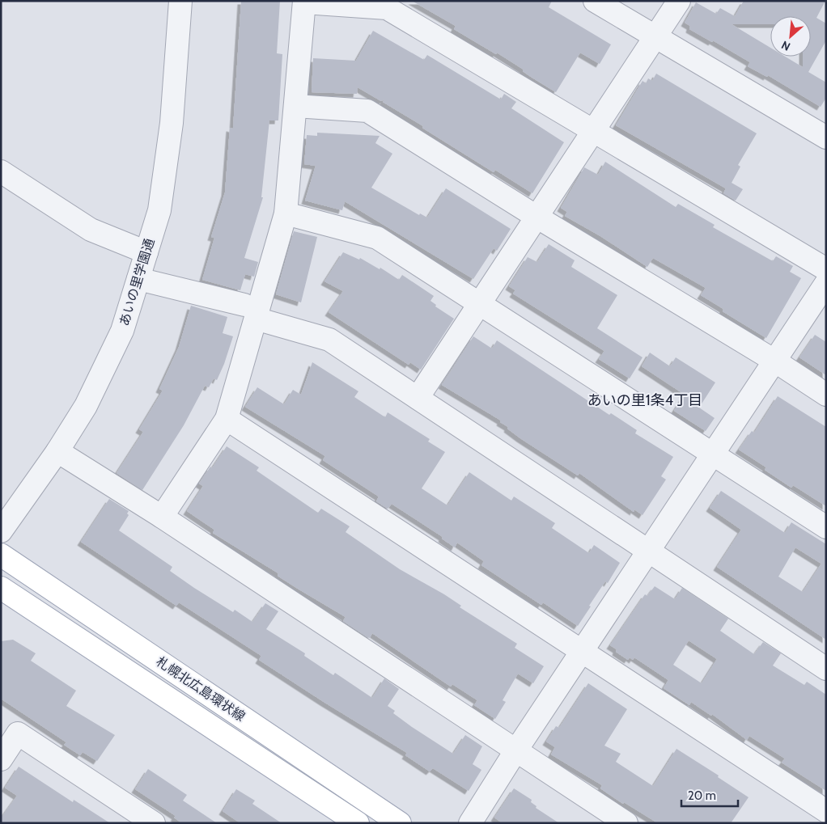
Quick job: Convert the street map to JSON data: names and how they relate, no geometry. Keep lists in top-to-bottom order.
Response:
{
  "streets": {
    "main road": ["札幌北広島環状線"],
    "street": ["あいの里学園通"]
  },
  "districts": ["あいの里1条4丁目"],
  "scale_bar": "20 m",
  "north": "bottom left"
}
